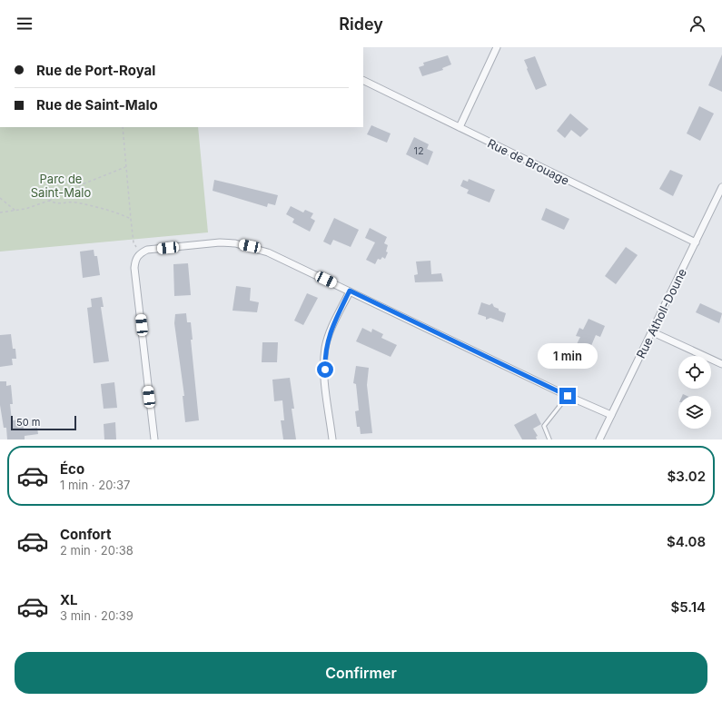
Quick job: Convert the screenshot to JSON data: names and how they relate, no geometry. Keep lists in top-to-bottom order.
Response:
{
  "streets": {
    "street": ["Rue de Brouage", "Rue Atholl-Doune"]
  },
  "crossings": [
    ["Rue de Brouage", "Rue Atholl-Doune"]
  ],
  "parks": ["Parc de Saint-Malo"],
  "house_numbers": ["12"],
  "scale_bar": "50 m",
  "page": {
    "header": "Ridey",
    "banner": ["Rue de Port-Royal", "Rue de Saint-Malo"],
    "bubble": "1 min",
    "scale": "50 m",
    "list": [
      {
        "name": "Éco",
        "note": "1 min · 20:37",
        "value": "$3.02"
      },
      {
        "name": "Confort",
        "note": "2 min · 20:38",
        "value": "$4.08"
      },
      {
        "name": "XL",
        "note": "3 min · 20:39",
        "value": "$5.14"
      }
    ],
    "buttons": "Confirmer"
  }
}
